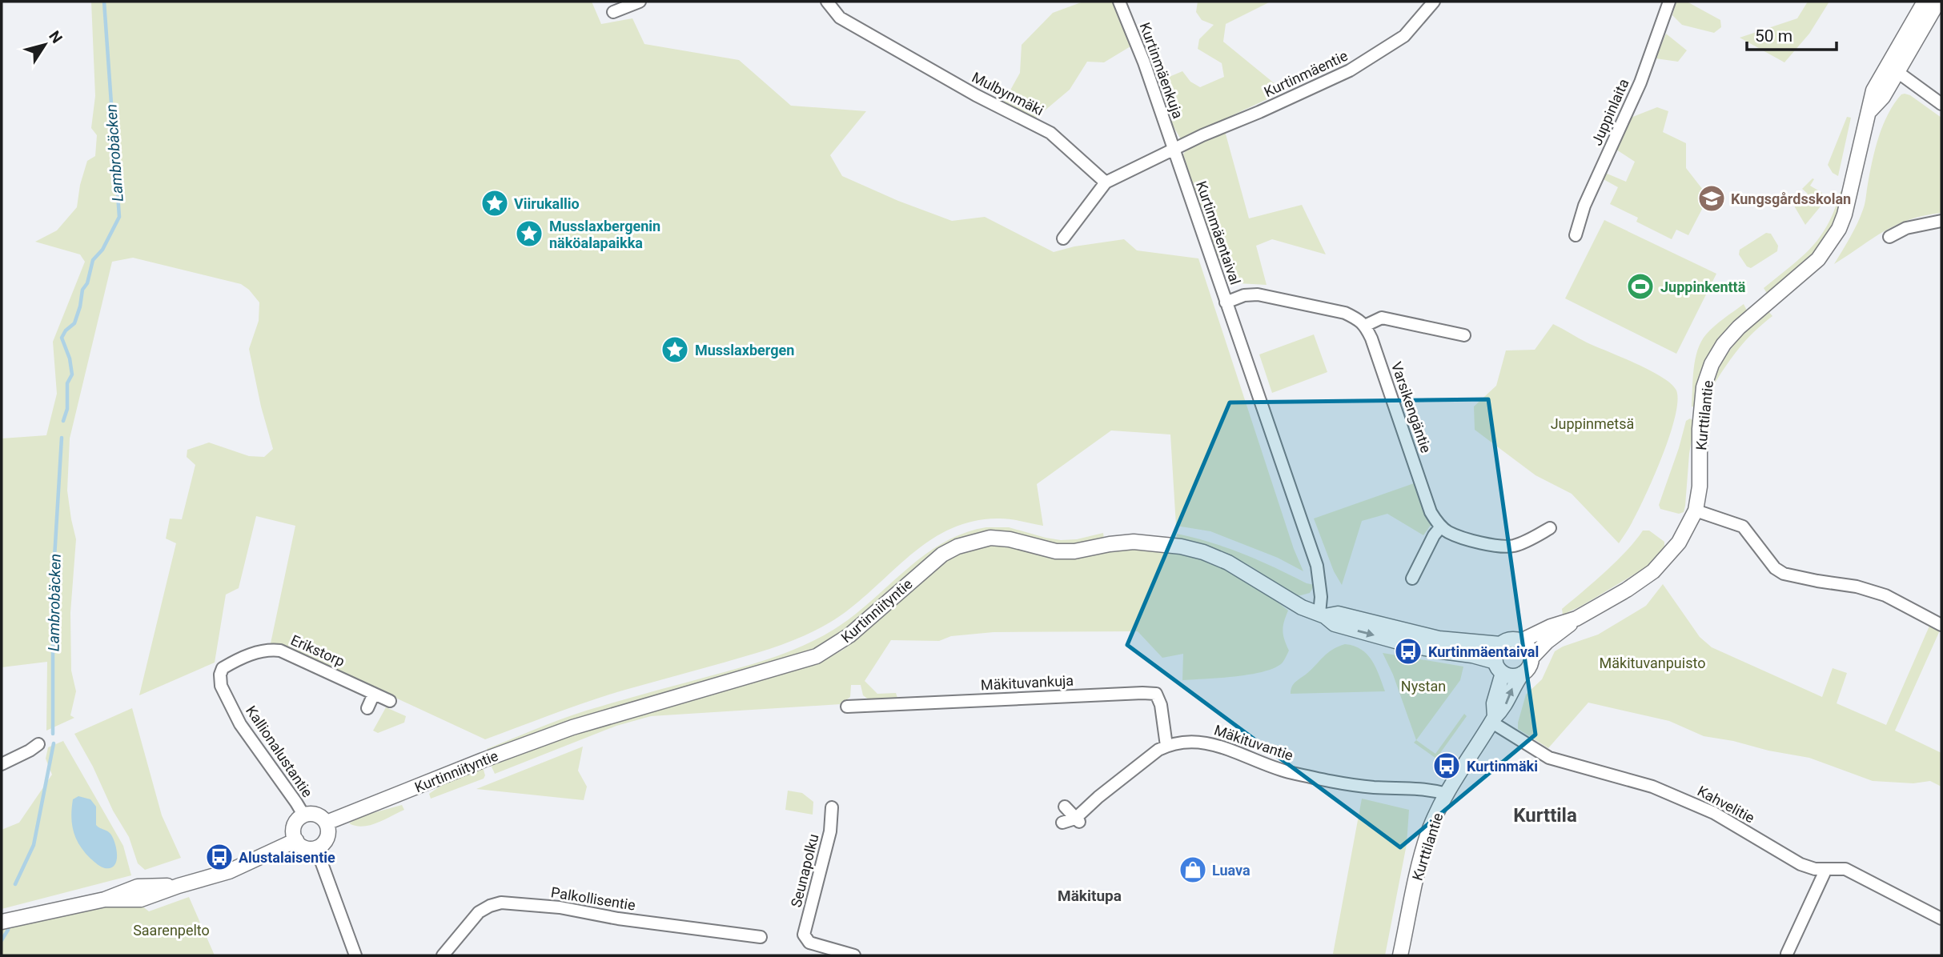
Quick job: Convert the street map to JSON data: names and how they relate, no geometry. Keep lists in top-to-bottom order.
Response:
{
  "streets": {
    "street": [
      "Kurtinmäenkuja",
      "Kurtinmäentie",
      "Mulbynmäki",
      "Juppinlaita",
      "Kurtinmäentaival",
      "Varsikengäntie",
      "Kurttilantie",
      "Kurtinniityntie",
      "Erikstorp",
      "Mäkituvankuja",
      "Mäkituvantie",
      "Kallionalustantie",
      "Kahvelitie",
      "Seunapolku",
      "Palkollisentie"
    ]
  },
  "crossings": [
    ["Kurtinmäenkuja", "Kurtinmäentie"],
    ["Kurtinmäenkuja", "Kurtinmäentaival"],
    ["Kurtinmäentie", "Kurtinmäentaival"],
    ["Kurtinmäentaival", "Kurtinniityntie"],
    ["Kurttilantie", "Kurtinniityntie"],
    ["Kurttilantie", "Mäkituvantie"],
    ["Kurttilantie", "Kahvelitie"],
    ["Kurtinniityntie", "Kallionalustantie"],
    ["Erikstorp", "Kallionalustantie"],
    ["Mäkituvankuja", "Mäkituvantie"]
  ],
  "districts": ["Kurttila", "Mäkitupa"],
  "water": ["Lambrobäcken"],
  "parks": [
    "Juppinmetsä",
    "Mäkituvanpuisto",
    "Nystan",
    "Saarenpelto"
  ],
  "places": {
    "school or university": ["Kungsgårdsskolan"],
    "place": ["Viirukallio", "Musslaxbergenin näköalapaikka", "Musslaxbergen"],
    "sports": ["Juppinkenttä"],
    "bus stop": ["Kurtinmäentaival", "Kurtinmäki", "Alustalaisentie"],
    "shop": ["Luava"]
  },
  "scale_bar": "50 m",
  "north": "top right"
}
